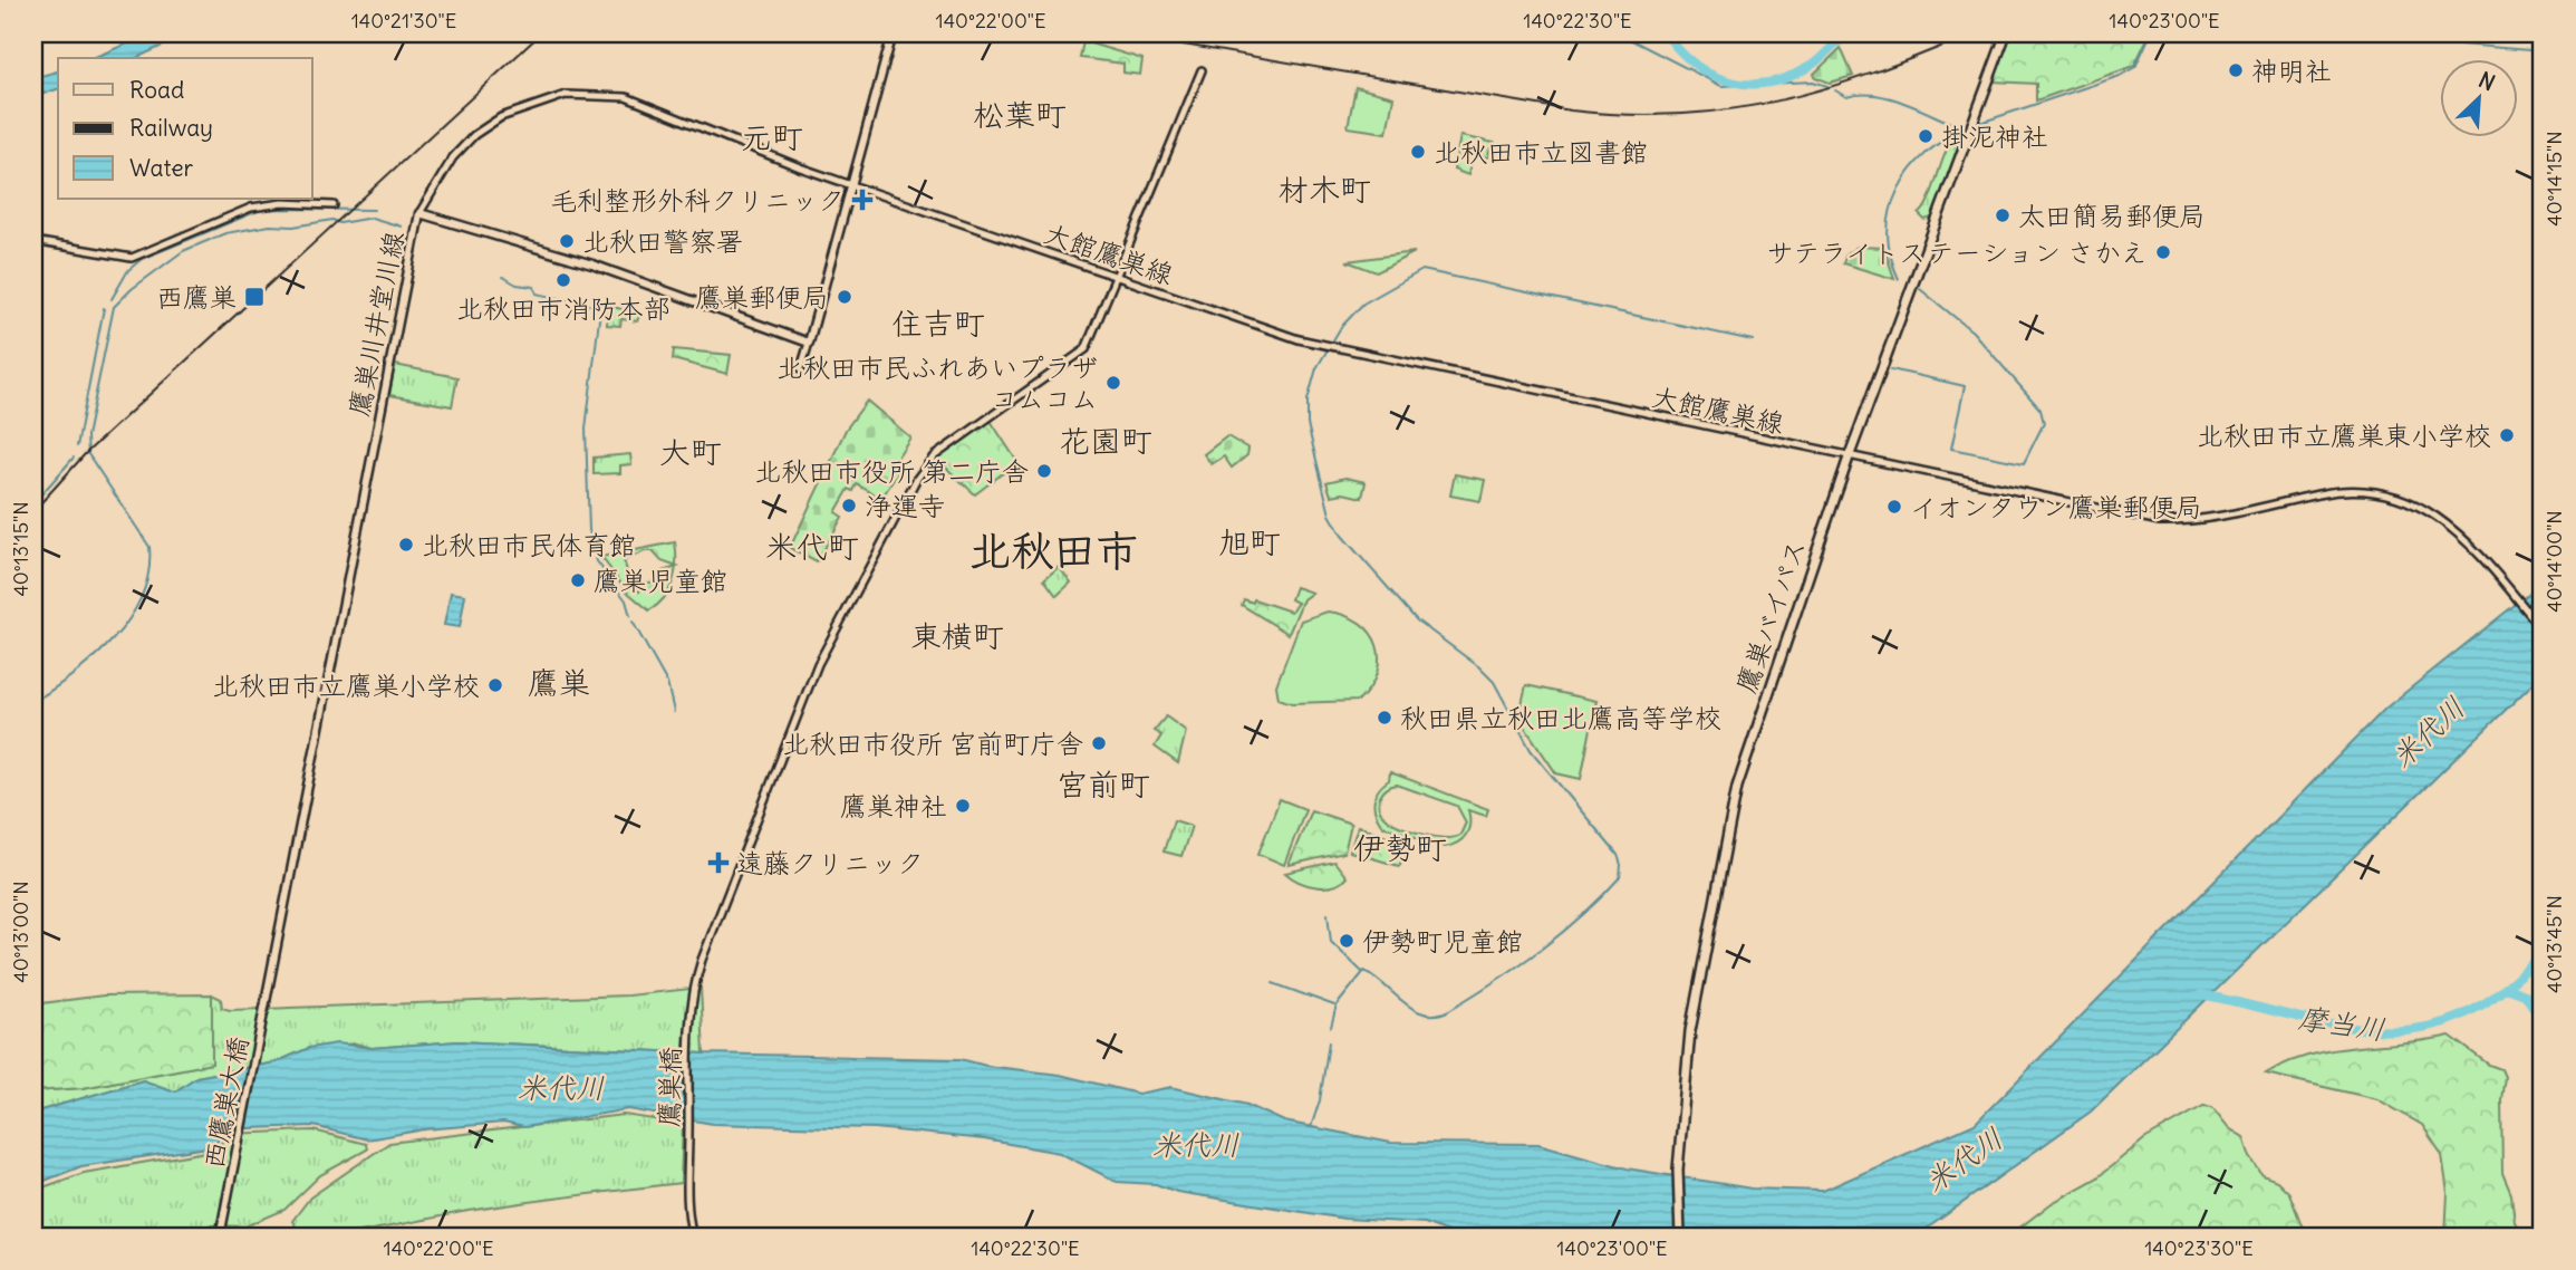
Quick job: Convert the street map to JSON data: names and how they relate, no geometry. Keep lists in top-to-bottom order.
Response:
{
  "streets": {
    "highway": ["鷹巣バイパス"],
    "main road": ["鷹巣川井堂川線", "西鷹巣大橋"],
    "street": ["大館鷹巣線", "鷹巣橋"]
  },
  "crossings": [
    ["大館鷹巣線", "鷹巣川井堂川線"],
    ["大館鷹巣線", "鷹巣バイパス"],
    ["大館鷹巣線", "鷹巣橋"],
    ["鷹巣川井堂川線", "西鷹巣大橋"]
  ],
  "districts": [
    "松葉町",
    "元町",
    "材木町",
    "住吉町",
    "花園町",
    "大町",
    "旭町",
    "米代町",
    "北秋田市",
    "東横町",
    "鷹巣",
    "宮前町",
    "伊勢町"
  ],
  "water": ["米代川", "摩当川"],
  "places": {
    "other": [
      "神明社",
      "掛泥神社",
      "北秋田市立図書館",
      "太田簡易郵便局",
      "北秋田警察署",
      "サテライトステーション さかえ",
      "北秋田市消防本部",
      "鷹巣郵便局",
      "北秋田市民ふれあいプラザ コムコム",
      "北秋田市立鷹巣東小学校",
      "北秋田市役所 第二庁舎",
      "浄運寺",
      "イオンタウン鷹巣郵便局",
      "北秋田市民体育館",
      "鷹巣児童館",
      "北秋田市立鷹巣小学校",
      "秋田県立秋田北鷹高等学校",
      "北秋田市役所 宮前町庁舎",
      "鷹巣神社",
      "伊勢町児童館"
    ],
    "health": ["毛利整形外科クリニック", "遠藤クリニック"],
    "transit": ["西鷹巣"]
  },
  "legend": ["Road", "Railway", "Water"],
  "north": "top right",
  "coordinates": [
    "140°21'30\"E",
    "140°22'00\"E",
    "140°22'30\"E",
    "140°23'00\"E",
    "40°14'15\"N",
    "40°13'15\"N",
    "40°14'00\"N",
    "40°13'00\"N",
    "40°13'45\"N",
    "140°23'30\"E"
  ]
}
